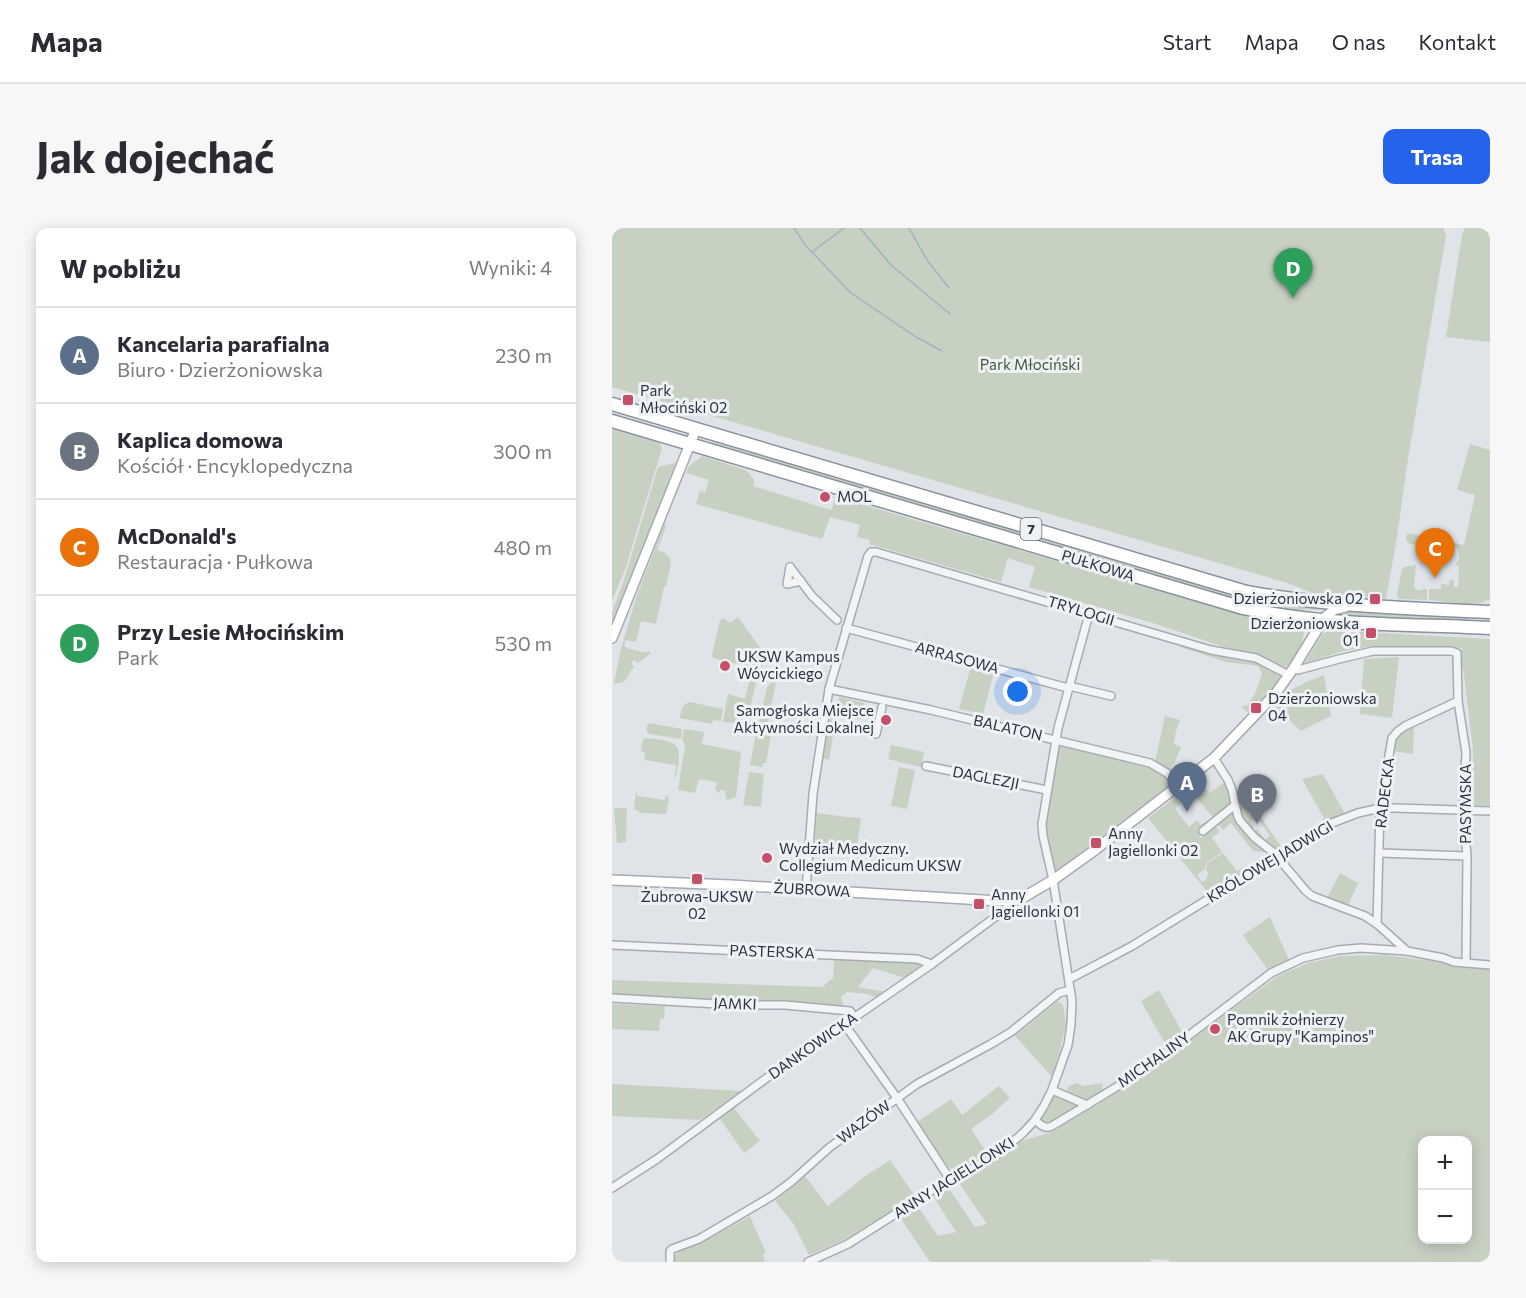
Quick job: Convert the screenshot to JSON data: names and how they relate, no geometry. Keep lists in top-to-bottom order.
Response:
{
  "streets": {
    "highway": ["7", "PUŁKOWA"],
    "street": [
      "TRYLOGII",
      "ARRASOWA",
      "BALATON",
      "DAGLEZJI",
      "RADECKA",
      "PASYMSKA",
      "KRÓLOWEJ JADWIGI",
      "ŻUBROWA",
      "PASTERSKA",
      "JAMKI",
      "DANKOWICKA",
      "MICHALINY",
      "WAZÓW",
      "ANNY JAGIELLONKI"
    ]
  },
  "crossings": [
    ["TRYLOGII", "ARRASOWA"],
    ["TRYLOGII", "PASYMSKA"],
    ["TRYLOGII", "ANNY JAGIELLONKI"],
    ["ARRASOWA", "ANNY JAGIELLONKI"],
    ["BALATON", "ANNY JAGIELLONKI"],
    ["DAGLEZJI", "ANNY JAGIELLONKI"],
    ["RADECKA", "PASYMSKA"],
    ["RADECKA", "KRÓLOWEJ JADWIGI"],
    ["PASYMSKA", "KRÓLOWEJ JADWIGI"],
    ["PASYMSKA", "MICHALINY"],
    ["KRÓLOWEJ JADWIGI", "ANNY JAGIELLONKI"],
    ["ŻUBROWA", "DANKOWICKA"],
    ["PASTERSKA", "DANKOWICKA"],
    ["JAMKI", "DANKOWICKA"],
    ["MICHALINY", "ANNY JAGIELLONKI"],
    ["WAZÓW", "ANNY JAGIELLONKI"]
  ],
  "parks": ["Park Młociński"],
  "places": {
    "transit": [
      "Park Młociński 02",
      "Dzierżoniowska 02",
      "Dzierżoniowska 01",
      "Dzierżoniowska 04",
      "Anny Jagiellonki 02",
      "Żubrowa-UKSW 02",
      "Anny Jagiellonki 01"
    ],
    "other": [
      "MOL",
      "UKSW Kampus Wóycickiego",
      "Samogłoska Miejsce Aktywności Lokalnej",
      "Wydział Medyczny. Collegium Medicum UKSW",
      "Pomnik żołnierzy AK Grupy \"Kampinos\""
    ]
  },
  "page": {
    "header": "Mapa",
    "nav": [
      "Start",
      "Mapa",
      "O nas",
      "Kontakt"
    ],
    "buttons": "Trasa",
    "title": "Jak dojechać",
    "heading": ["W pobliżu", "Wyniki: 4"],
    "pins": [
      "D",
      "C",
      "A",
      "B"
    ],
    "list": [
      {
        "mark": "A",
        "name": "Kancelaria parafialna",
        "note": "Biuro · Dzierżoniowska",
        "value": "230 m"
      },
      {
        "mark": "B",
        "name": "Kaplica domowa",
        "note": "Kościół · Encyklopedyczna",
        "value": "300 m"
      },
      {
        "mark": "C",
        "name": "McDonald's",
        "note": "Restauracja · Pułkowa",
        "value": "480 m"
      },
      {
        "mark": "D",
        "name": "Przy Lesie Młocińskim",
        "note": "Park",
        "value": "530 m"
      }
    ],
    "map_buttons": ["+", "−"]
  }
}
